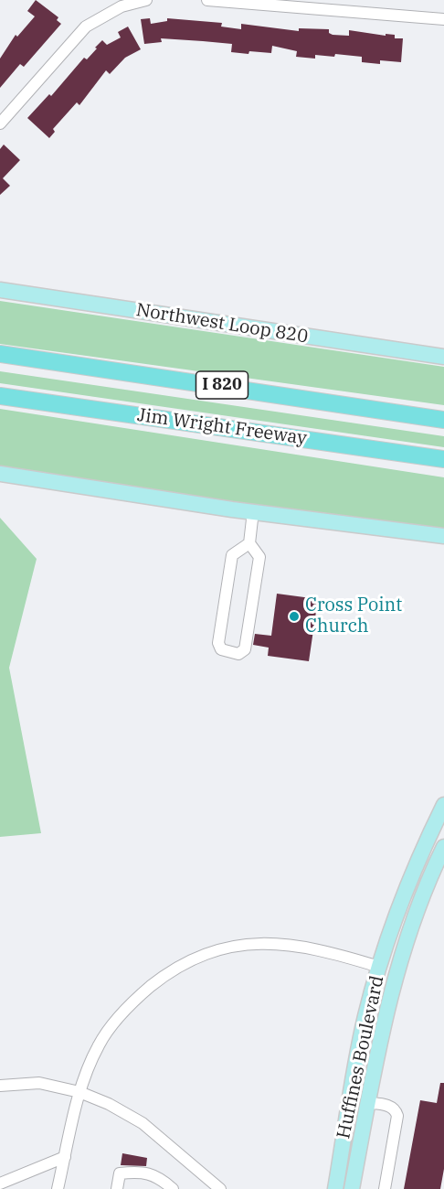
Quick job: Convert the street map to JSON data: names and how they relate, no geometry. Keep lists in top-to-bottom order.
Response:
{
  "streets": {
    "highway": ["I 820", "Jim Wright Freeway"],
    "main road": ["Northwest Loop 820", "Huffines Boulevard"]
  },
  "places": ["Cross Point Church"]
}
